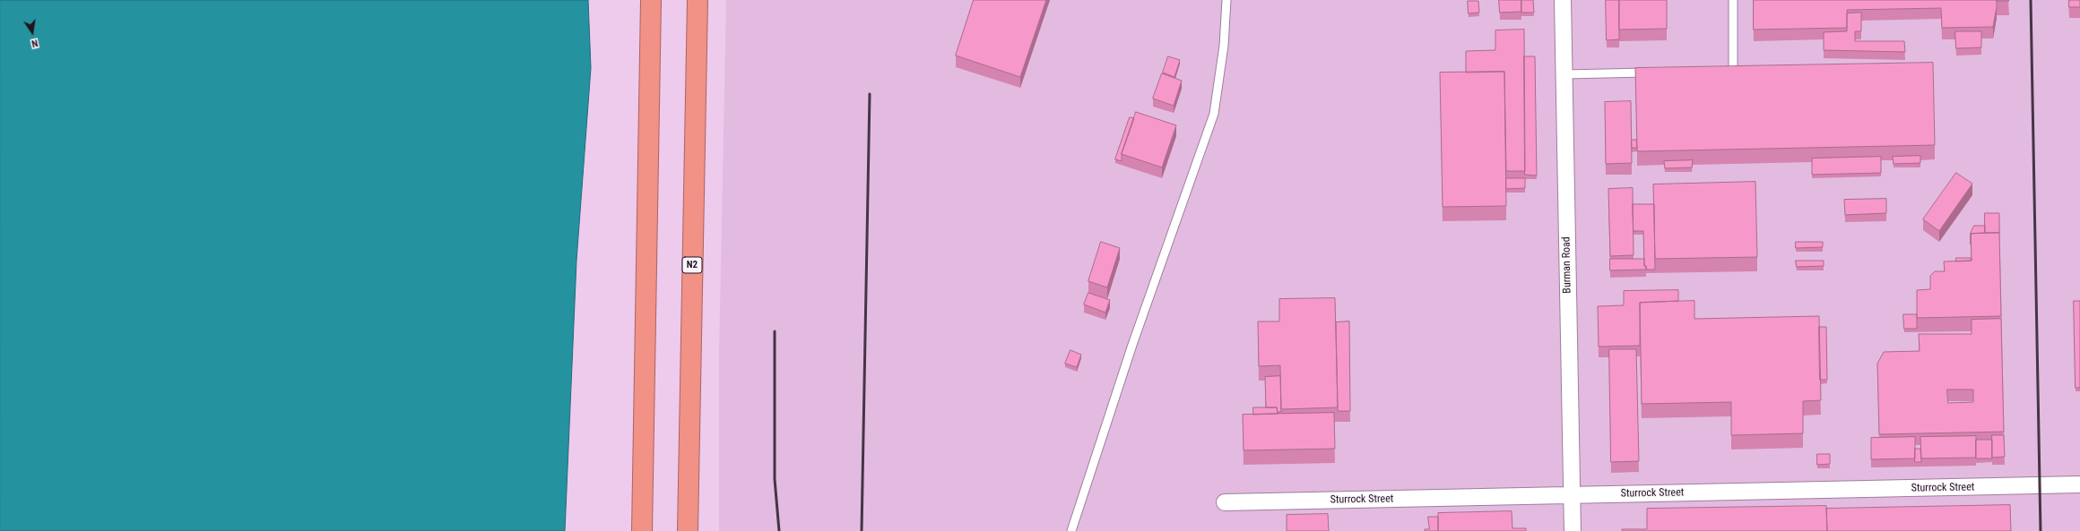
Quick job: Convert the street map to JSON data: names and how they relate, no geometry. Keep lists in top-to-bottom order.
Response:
{
  "streets": {
    "highway": ["N2"],
    "street": ["Burman Road", "Sturrock Street"]
  },
  "crossings": [
    ["Burman Road", "Sturrock Street"]
  ],
  "north": "bottom"
}
